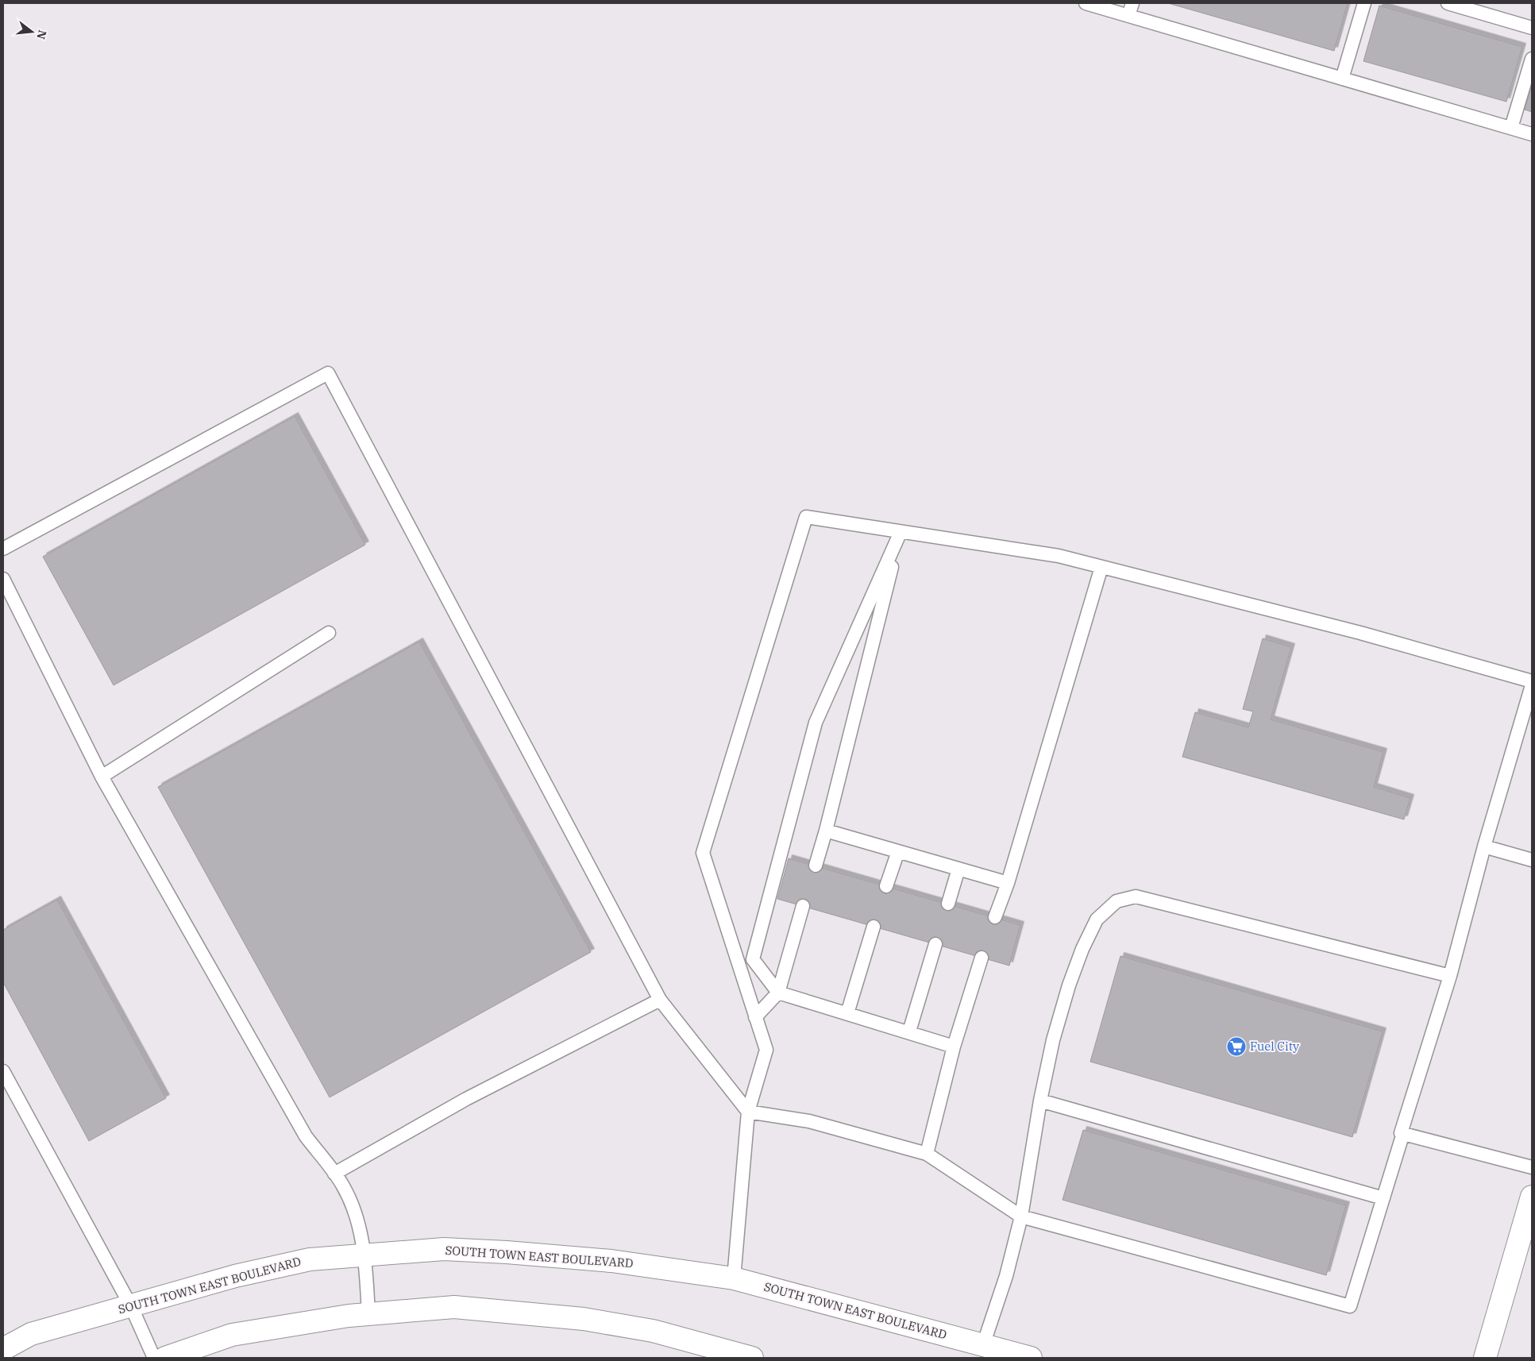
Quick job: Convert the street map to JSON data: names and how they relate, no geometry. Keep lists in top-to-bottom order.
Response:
{
  "streets": {
    "main road": ["SOUTH TOWN EAST BOULEVARD"]
  },
  "places": {
    "supermarket": ["Fuel City"]
  },
  "north": "right"
}
